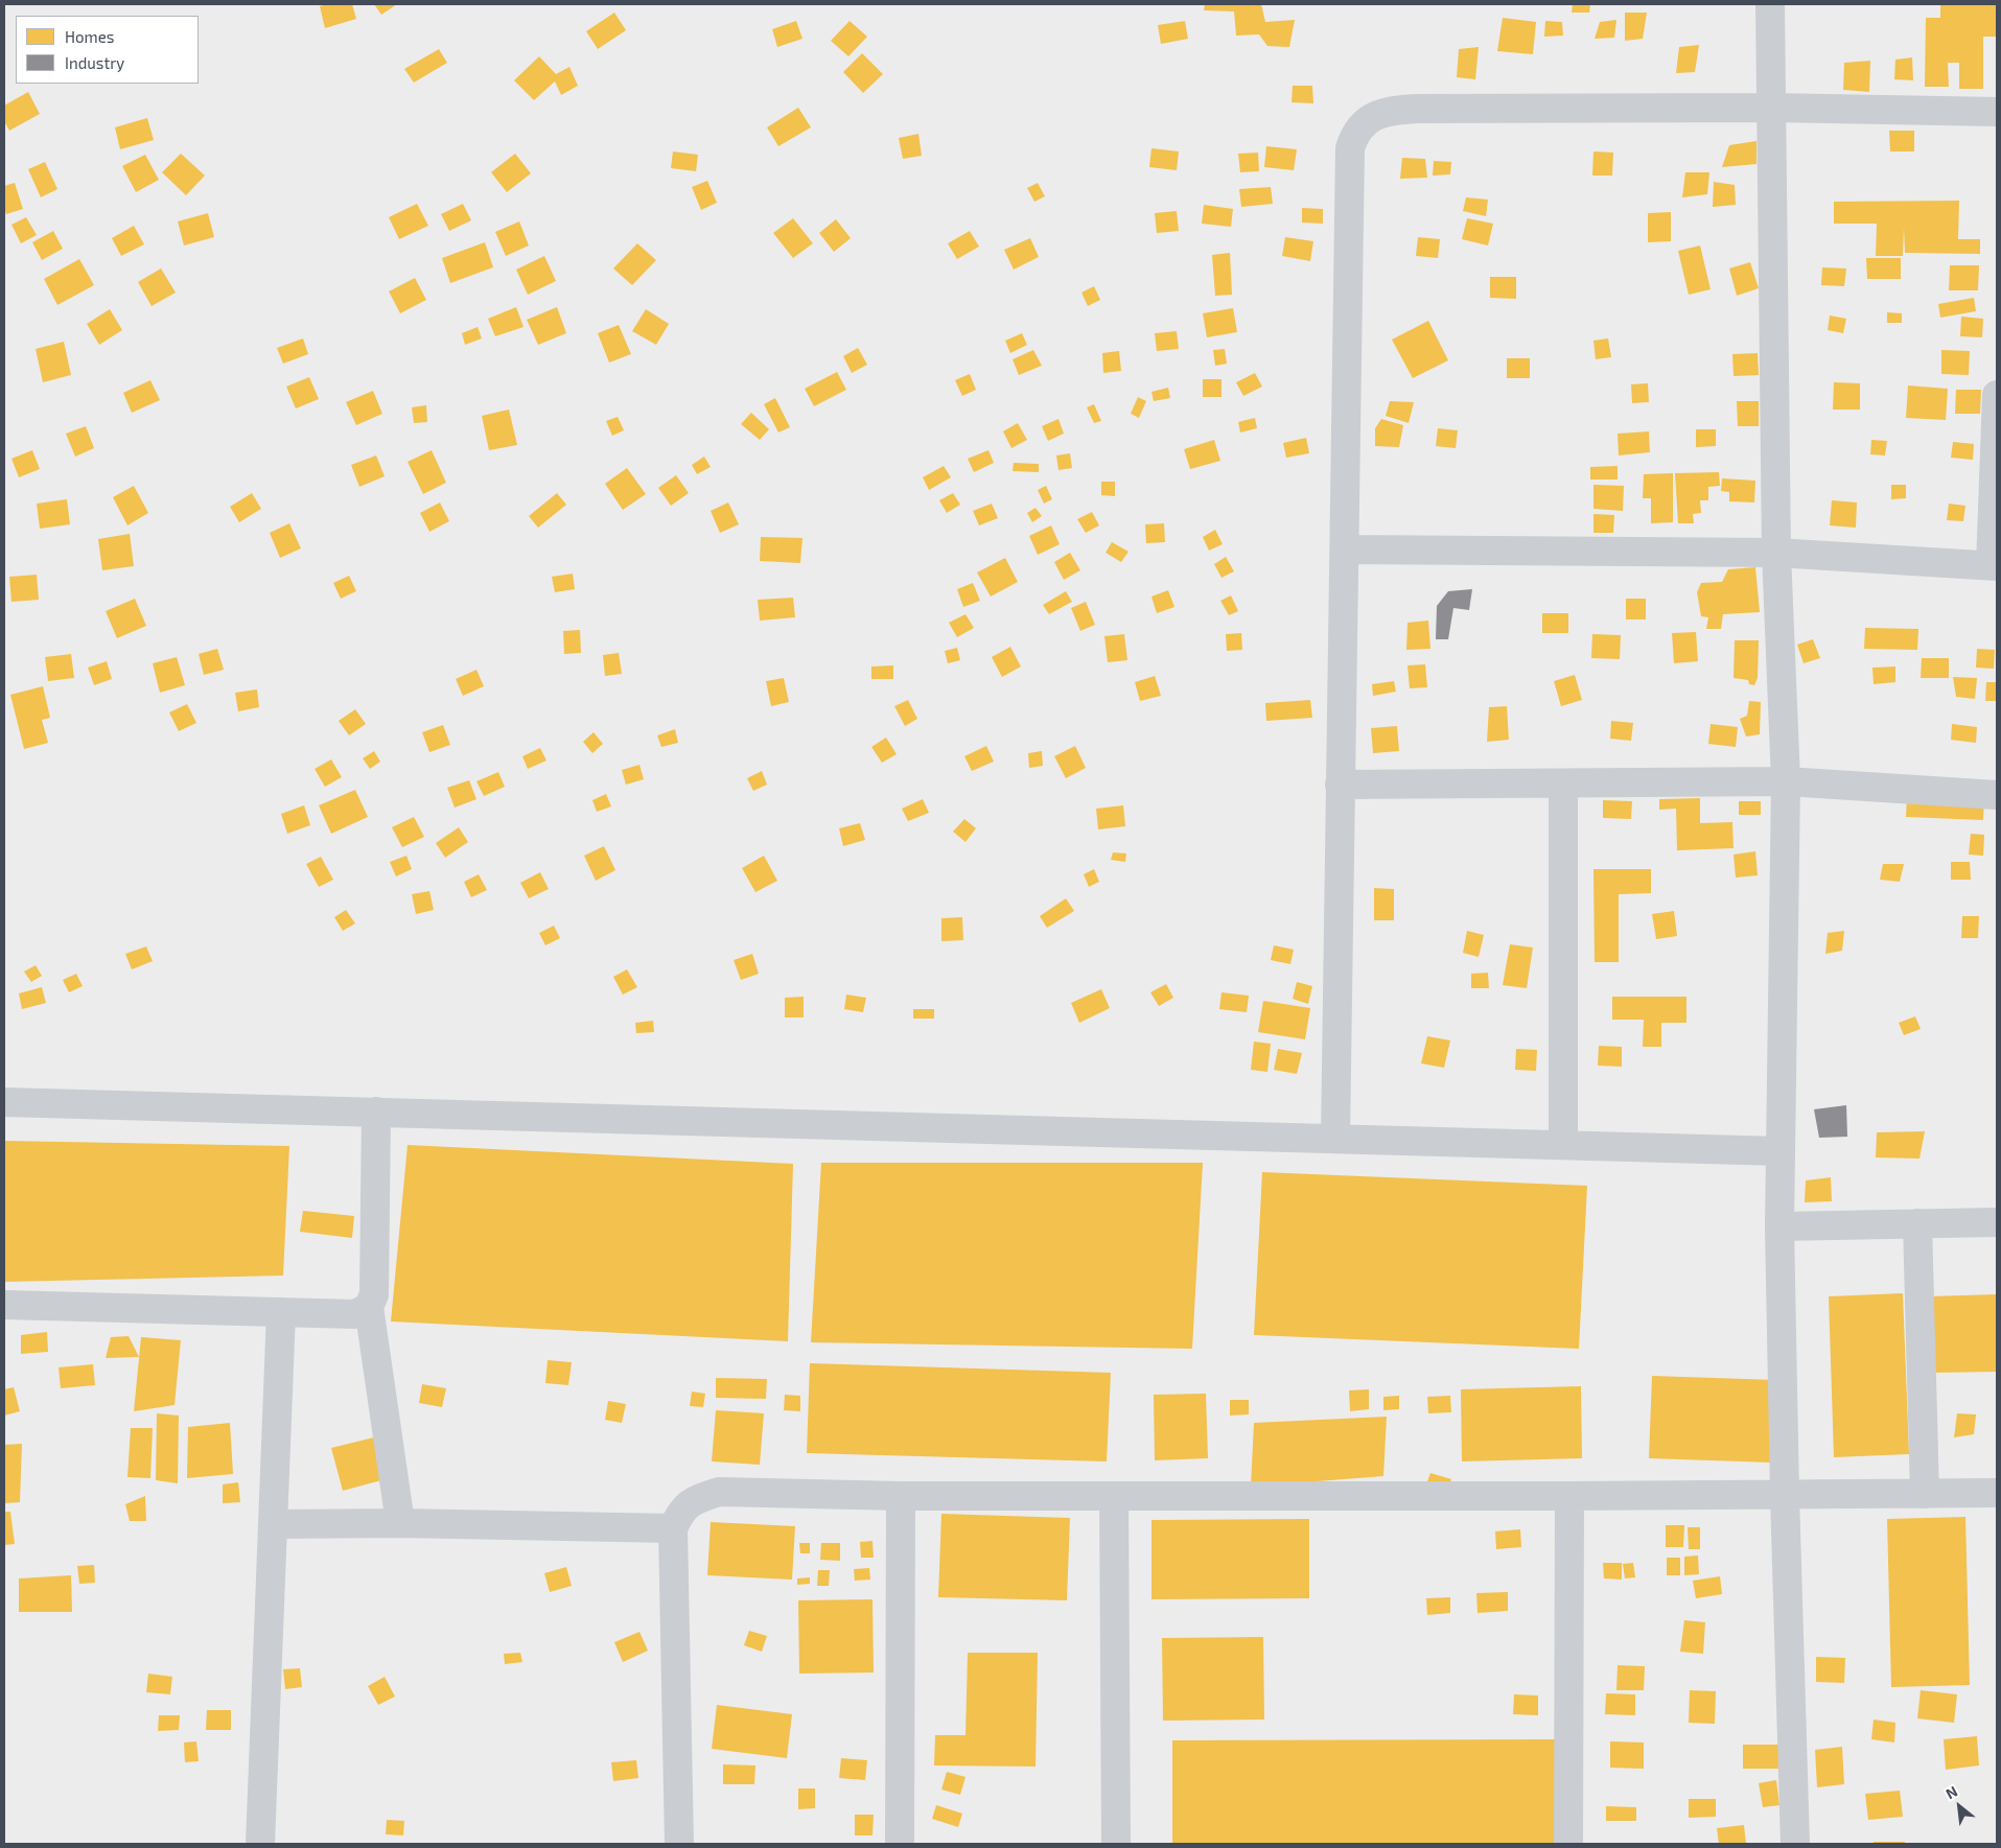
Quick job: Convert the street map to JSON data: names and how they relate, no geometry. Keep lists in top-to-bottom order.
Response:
{
  "legend": ["Homes", "Industry"],
  "north": "top left"
}
